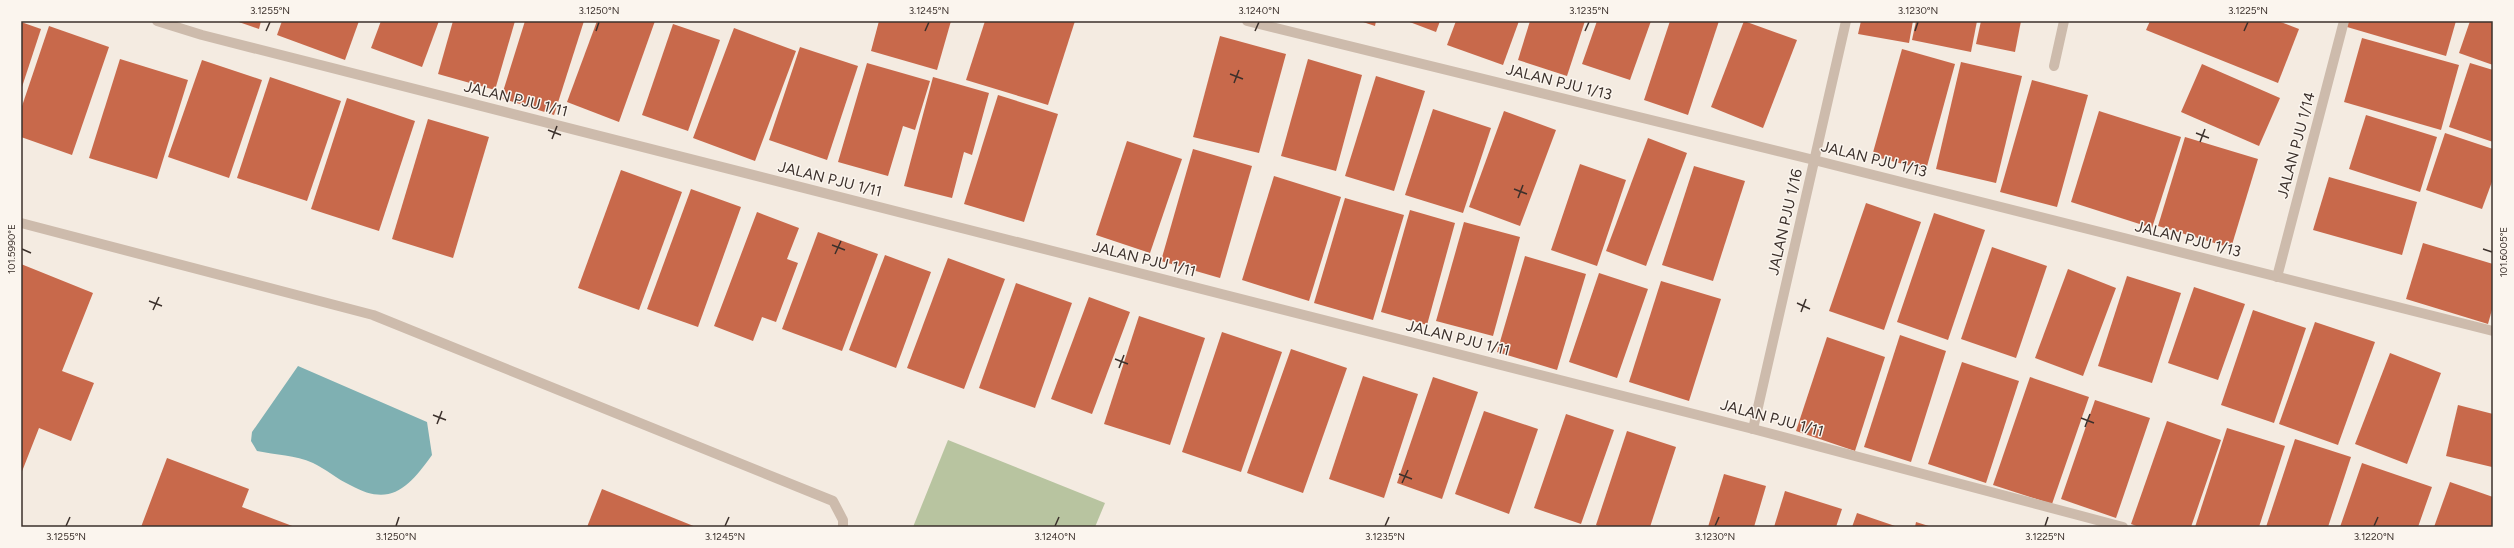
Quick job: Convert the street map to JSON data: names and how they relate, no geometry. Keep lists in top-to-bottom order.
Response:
{
  "streets": {
    "street": [
      "JALAN PJU 1/13",
      "JALAN PJU 1/11",
      "JALAN PJU 1/14",
      "JALAN PJU 1/16"
    ]
  },
  "crossings": [
    ["JALAN PJU 1/13", "JALAN PJU 1/14"],
    ["JALAN PJU 1/13", "JALAN PJU 1/16"],
    ["JALAN PJU 1/11", "JALAN PJU 1/16"]
  ],
  "coordinates": [
    "3.1255°N",
    "3.1250°N",
    "3.1245°N",
    "3.1240°N",
    "3.1235°N",
    "3.1230°N",
    "3.1225°N",
    "101.5990°E",
    "101.6005°E",
    "3.1220°N"
  ]
}
